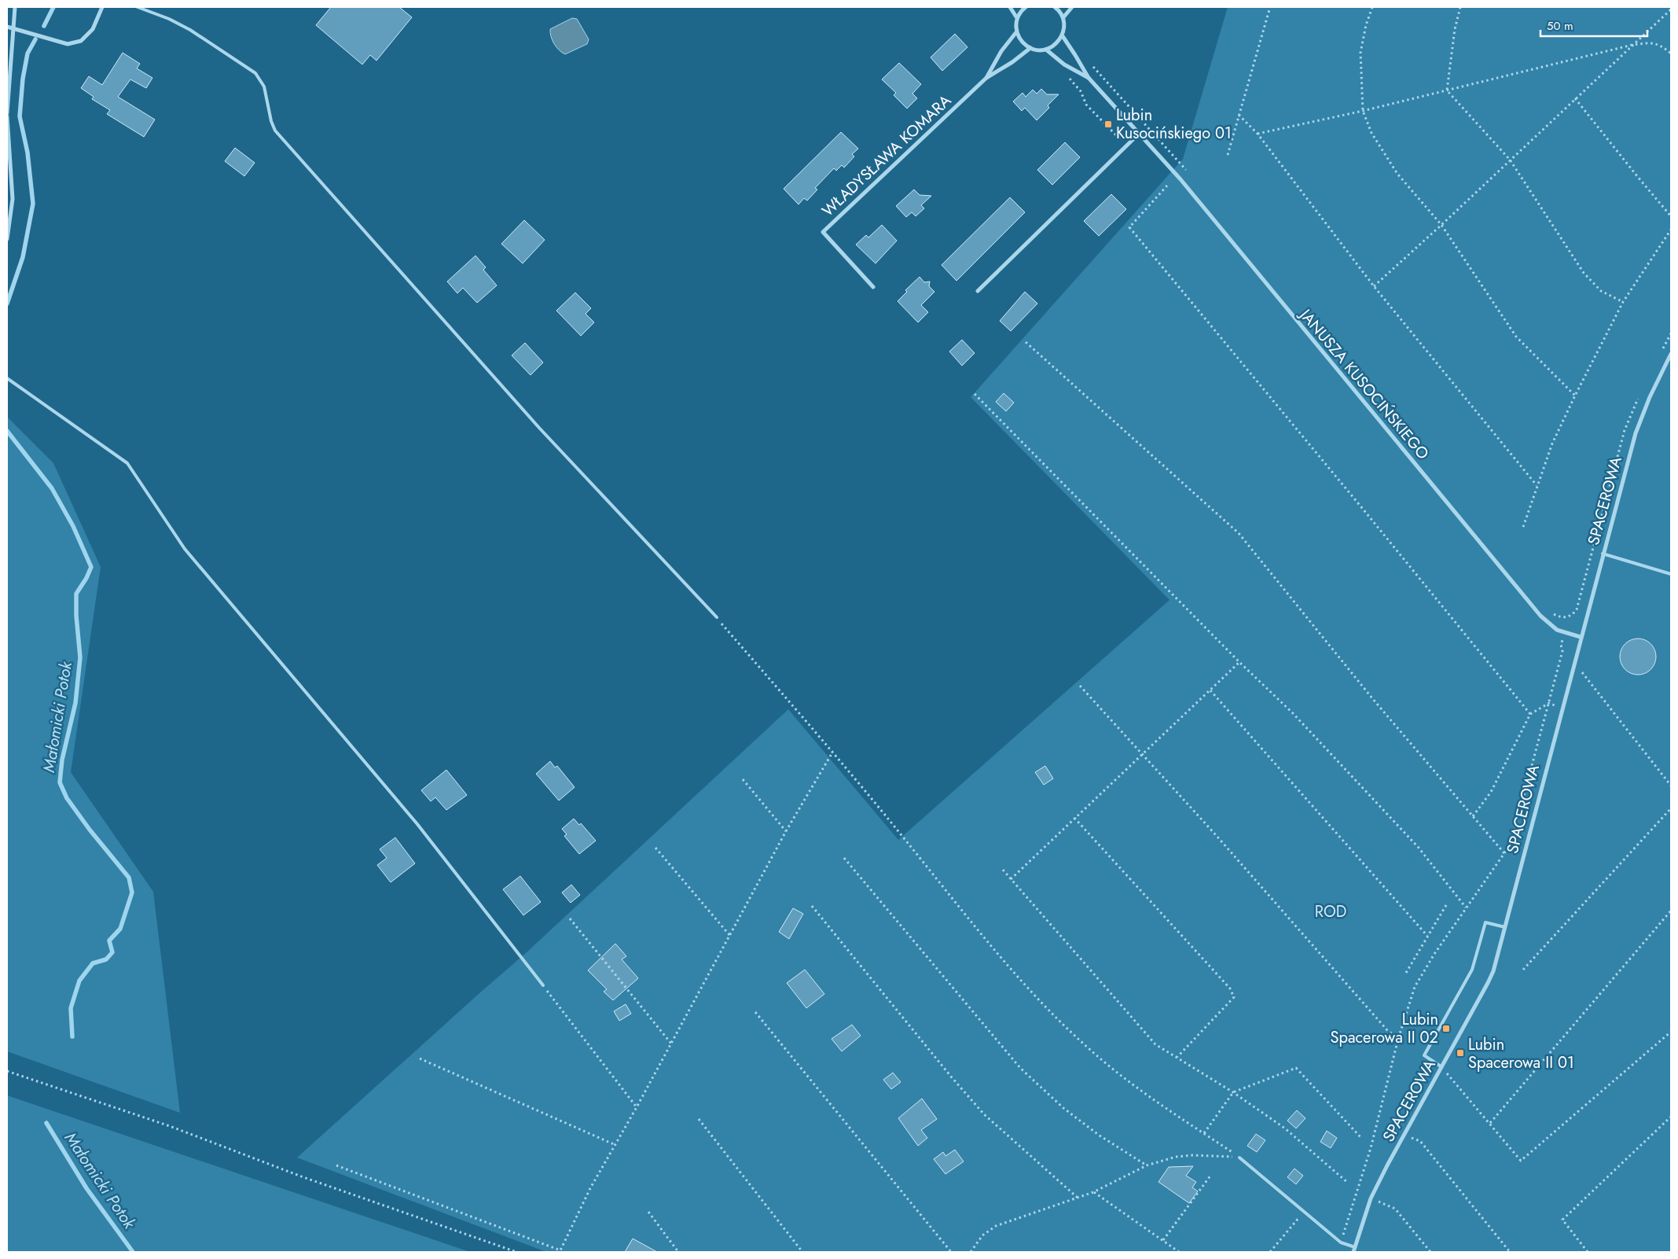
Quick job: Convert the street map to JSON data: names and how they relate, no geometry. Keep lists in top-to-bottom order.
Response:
{
  "streets": {
    "street": ["WŁADYSŁAWA KOMARA", "JANUSZA KUSOCIŃSKIEGO", "SPACEROWA"]
  },
  "crossings": [
    ["JANUSZA KUSOCIŃSKIEGO", "SPACEROWA"]
  ],
  "water": ["Małomicki Potok"],
  "parks": ["ROD"],
  "places": {
    "transit": ["Lubin Kusocińskiego 01", "Lubin Spacerowa II 02", "Lubin Spacerowa II 01"]
  },
  "scale_bar": "50 m"
}
